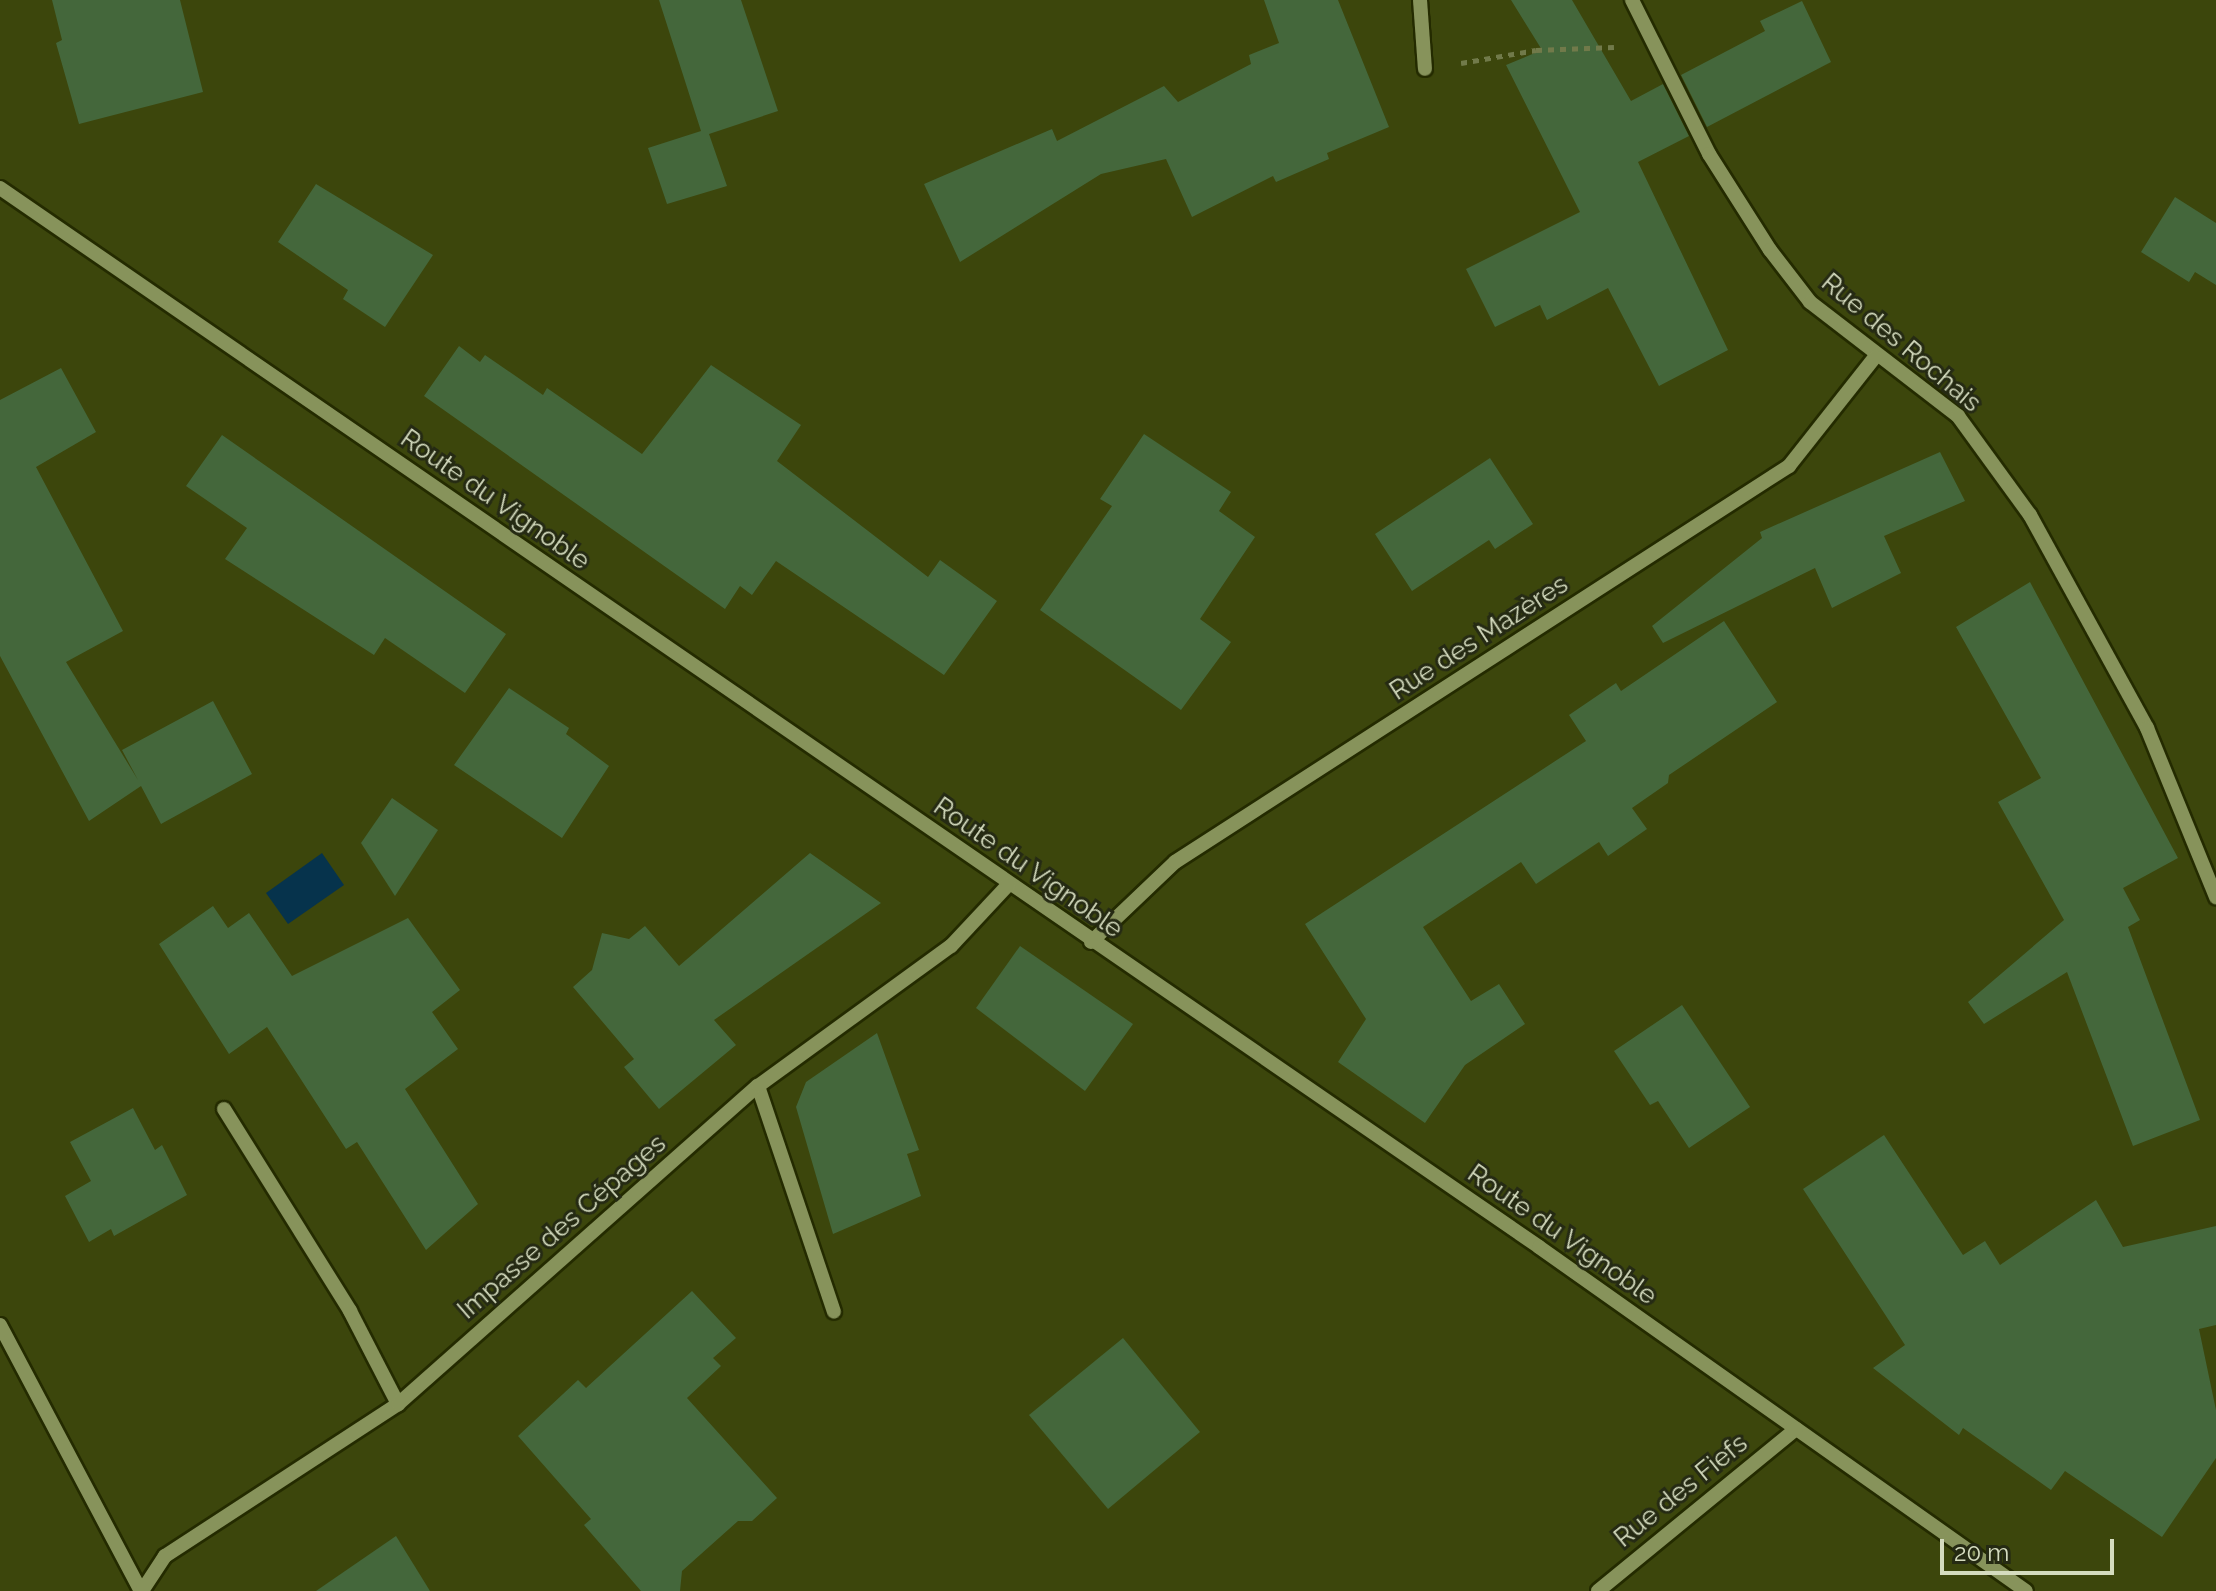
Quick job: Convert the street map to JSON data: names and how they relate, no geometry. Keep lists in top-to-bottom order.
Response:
{
  "streets": {
    "street": [
      "Rue des Rochais",
      "Route du Vignoble",
      "Rue des Mazères",
      "Impasse des Cépages",
      "Rue des Fiefs"
    ]
  },
  "crossings": [
    ["Rue des Rochais", "Rue des Mazères"],
    ["Route du Vignoble", "Rue des Mazères"],
    ["Route du Vignoble", "Impasse des Cépages"],
    ["Route du Vignoble", "Rue des Fiefs"]
  ],
  "scale_bar": "20 m"
}
